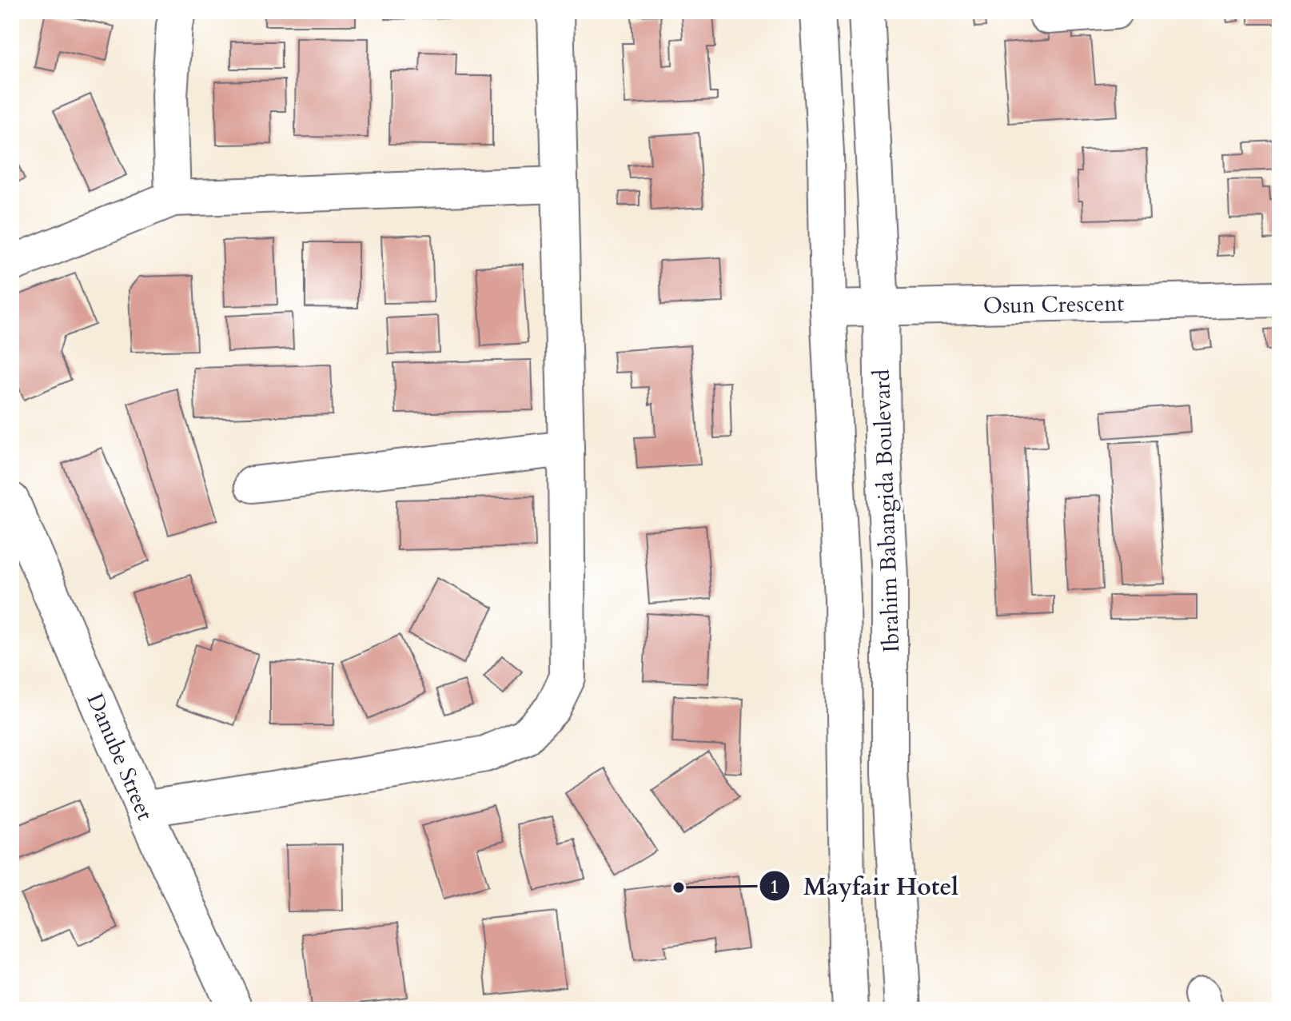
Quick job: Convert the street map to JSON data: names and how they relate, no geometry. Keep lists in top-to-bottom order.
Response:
{
  "streets": {
    "street": ["Osun Crescent", "Ibrahim Babangida Boulevard", "Danube Street"]
  },
  "crossings": [
    ["Osun Crescent", "Ibrahim Babangida Boulevard"]
  ],
  "places": ["Mayfair Hotel"]
}
